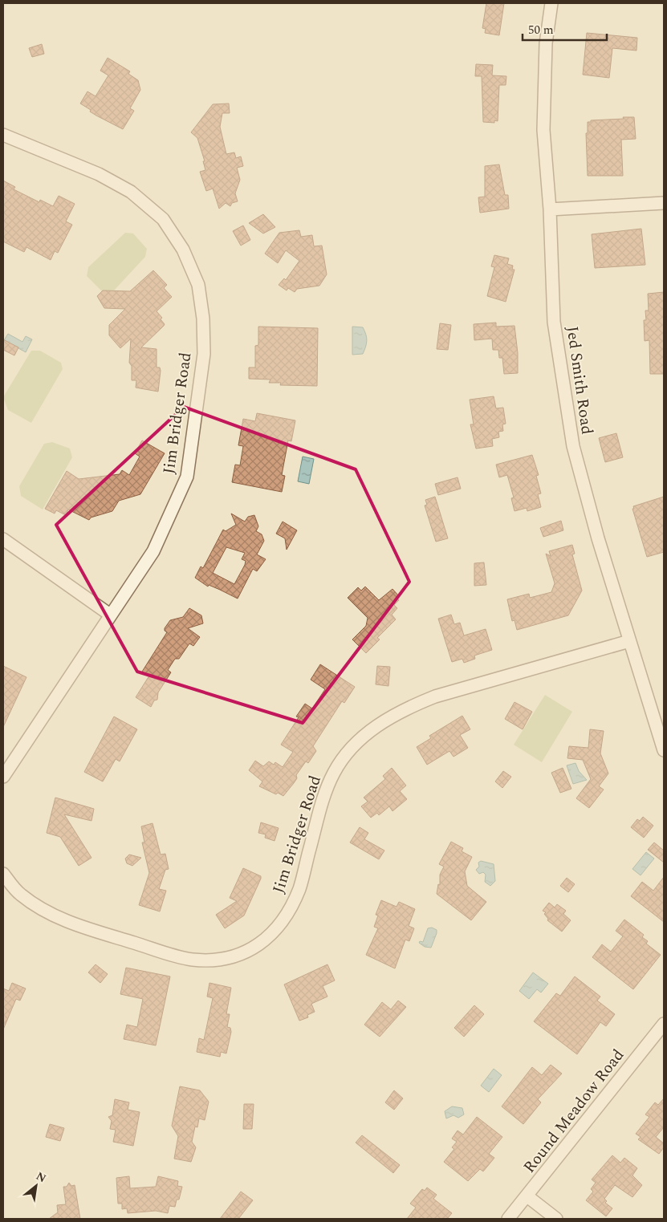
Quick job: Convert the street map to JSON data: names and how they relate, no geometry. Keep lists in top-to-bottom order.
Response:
{
  "streets": {
    "street": ["Jed Smith Road", "Jim Bridger Road", "Round Meadow Road"]
  },
  "crossings": [
    ["Jed Smith Road", "Jim Bridger Road"]
  ],
  "scale_bar": "50 m",
  "north": "top right"
}
